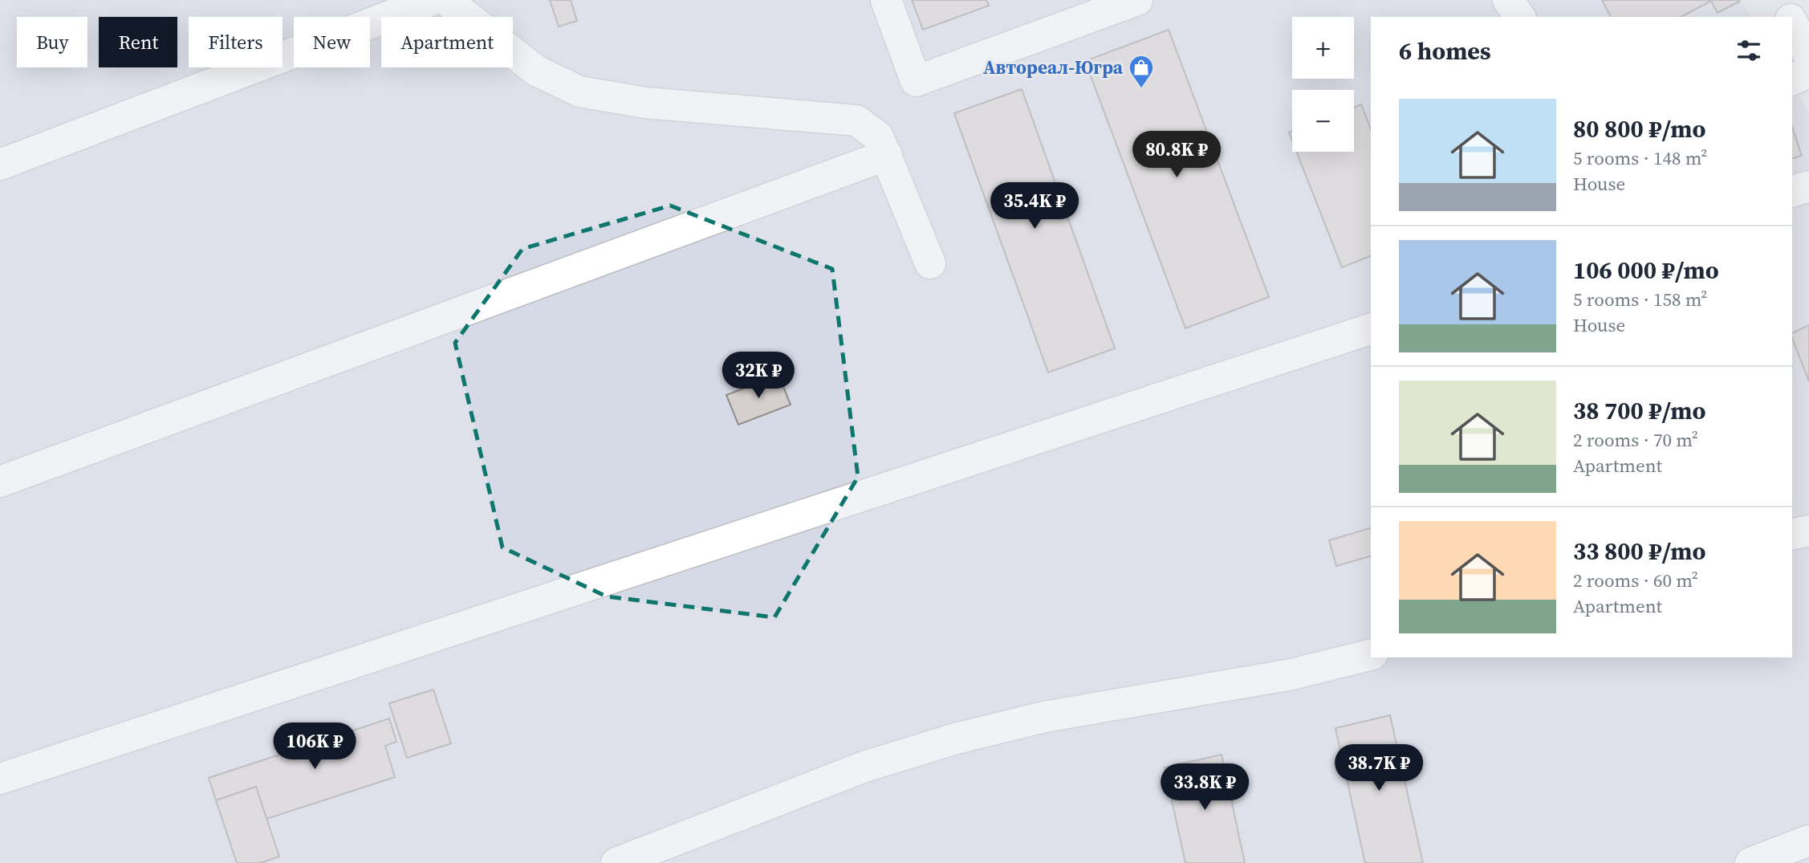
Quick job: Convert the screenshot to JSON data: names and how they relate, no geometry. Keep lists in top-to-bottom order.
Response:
{
  "places": {
    "shop": ["Автореал-Югра"]
  },
  "page": {
    "map_buttons": ["+", "−"],
    "chip": [
      "Buy",
      "Rent",
      "Filters",
      "New",
      "Apartment"
    ],
    "heading": "6 homes",
    "list": [
      {
        "name": "80 800 ₽/mo",
        "note": "5 rooms · 148 m² · House"
      },
      {
        "name": "106 000 ₽/mo",
        "note": "5 rooms · 158 m² · House"
      },
      {
        "name": "38 700 ₽/mo",
        "note": "2 rooms · 70 m² · Apartment"
      },
      {
        "name": "33 800 ₽/mo",
        "note": "2 rooms · 60 m² · Apartment"
      }
    ],
    "price": [
      "80.8K ₽",
      "35.4K ₽",
      "32K ₽",
      "106K ₽",
      "38.7K ₽",
      "33.8K ₽"
    ]
  }
}
